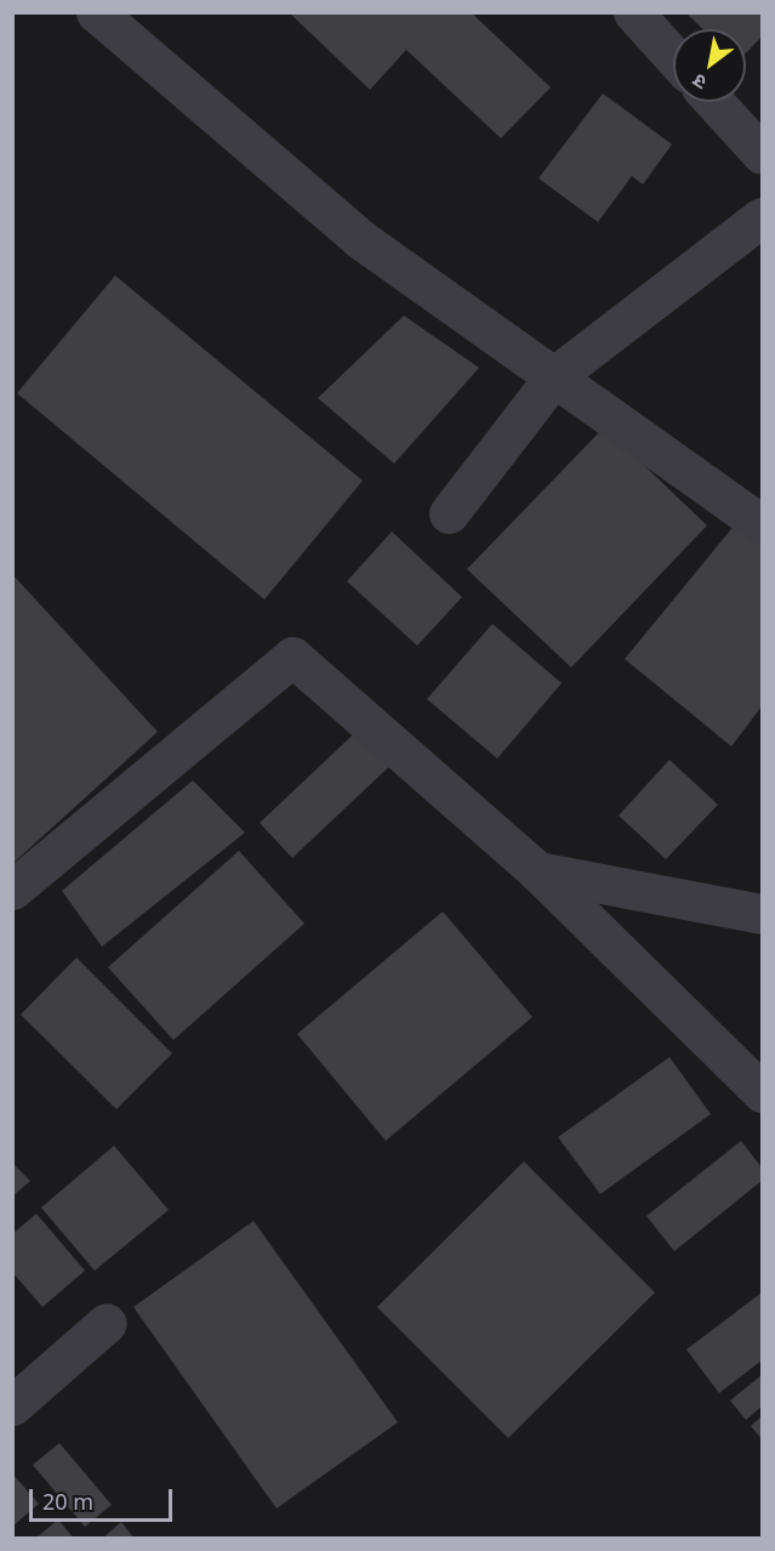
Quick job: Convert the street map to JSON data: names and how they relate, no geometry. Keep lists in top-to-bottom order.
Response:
{
  "scale_bar": "20 m",
  "north": "bottom left"
}
